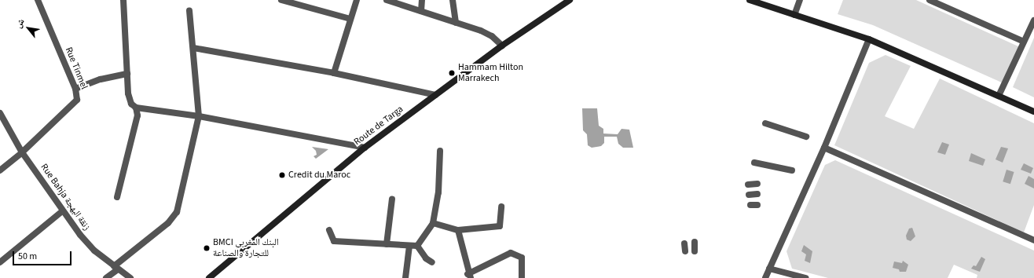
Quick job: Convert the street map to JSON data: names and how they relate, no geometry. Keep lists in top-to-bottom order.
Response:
{
  "streets": {
    "main road": ["Route de Targa"],
    "street": ["Rue Tinmel", "Rue Bahja زنقة البهجة"]
  },
  "crossings": [
    ["Rue Tinmel", "Rue Bahja زنقة البهجة"]
  ],
  "places": ["Hammam Hilton Marrakech", "Credit du Maroc", "BMCI البنك المغربي للتجارة والصناعة"],
  "scale_bar": "50 m",
  "north": "top left"
}
